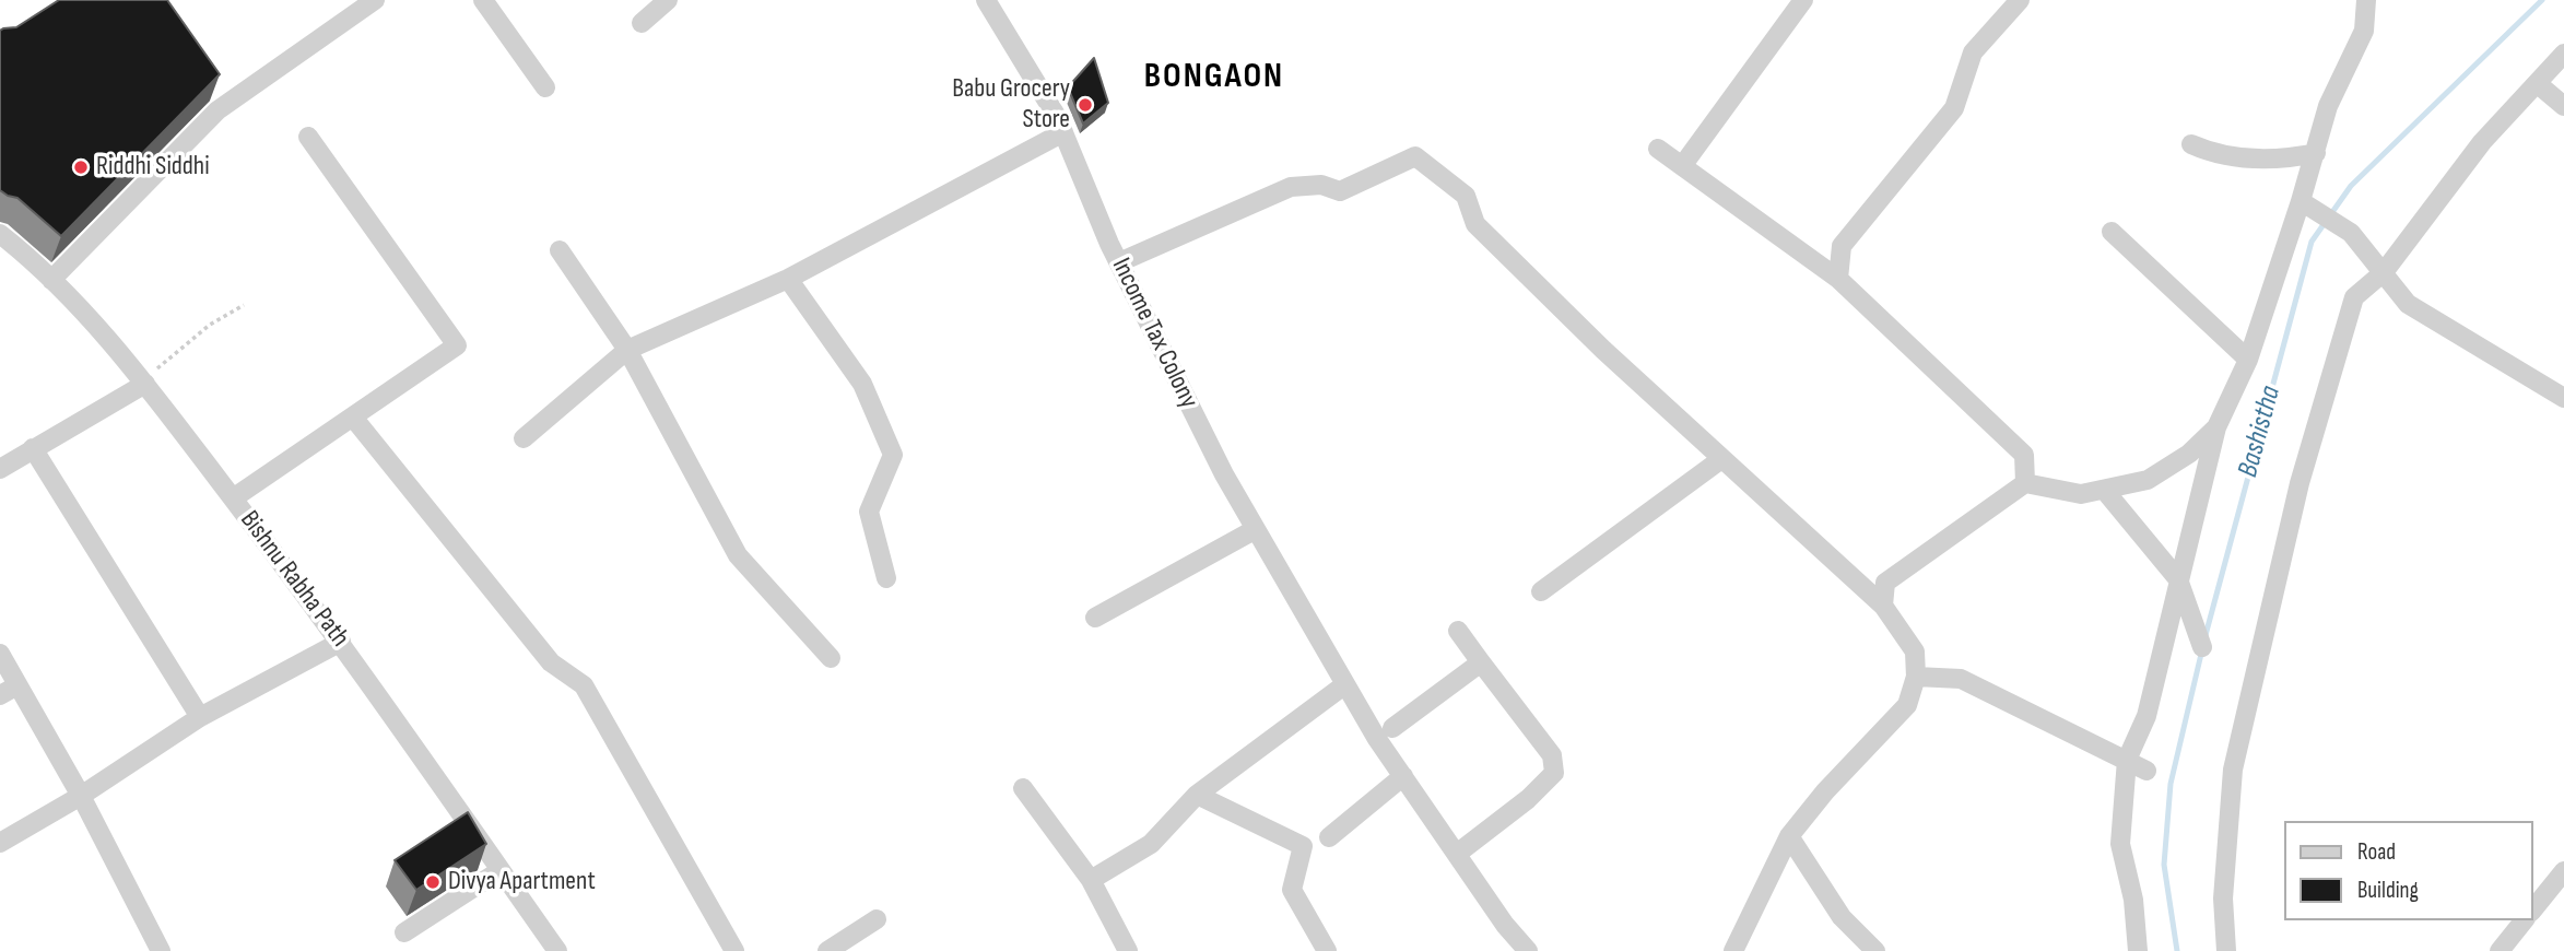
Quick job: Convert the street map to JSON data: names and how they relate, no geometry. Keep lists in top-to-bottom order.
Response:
{
  "streets": {
    "street": ["Income Tax Colony", "Bishnu Rabha Path"]
  },
  "districts": ["BONGAON"],
  "water": ["Bashistha"],
  "places": ["Babu Grocery Store", "Riddhi Siddhi", "Divya Apartment"],
  "legend": ["Road", "Building"]
}
